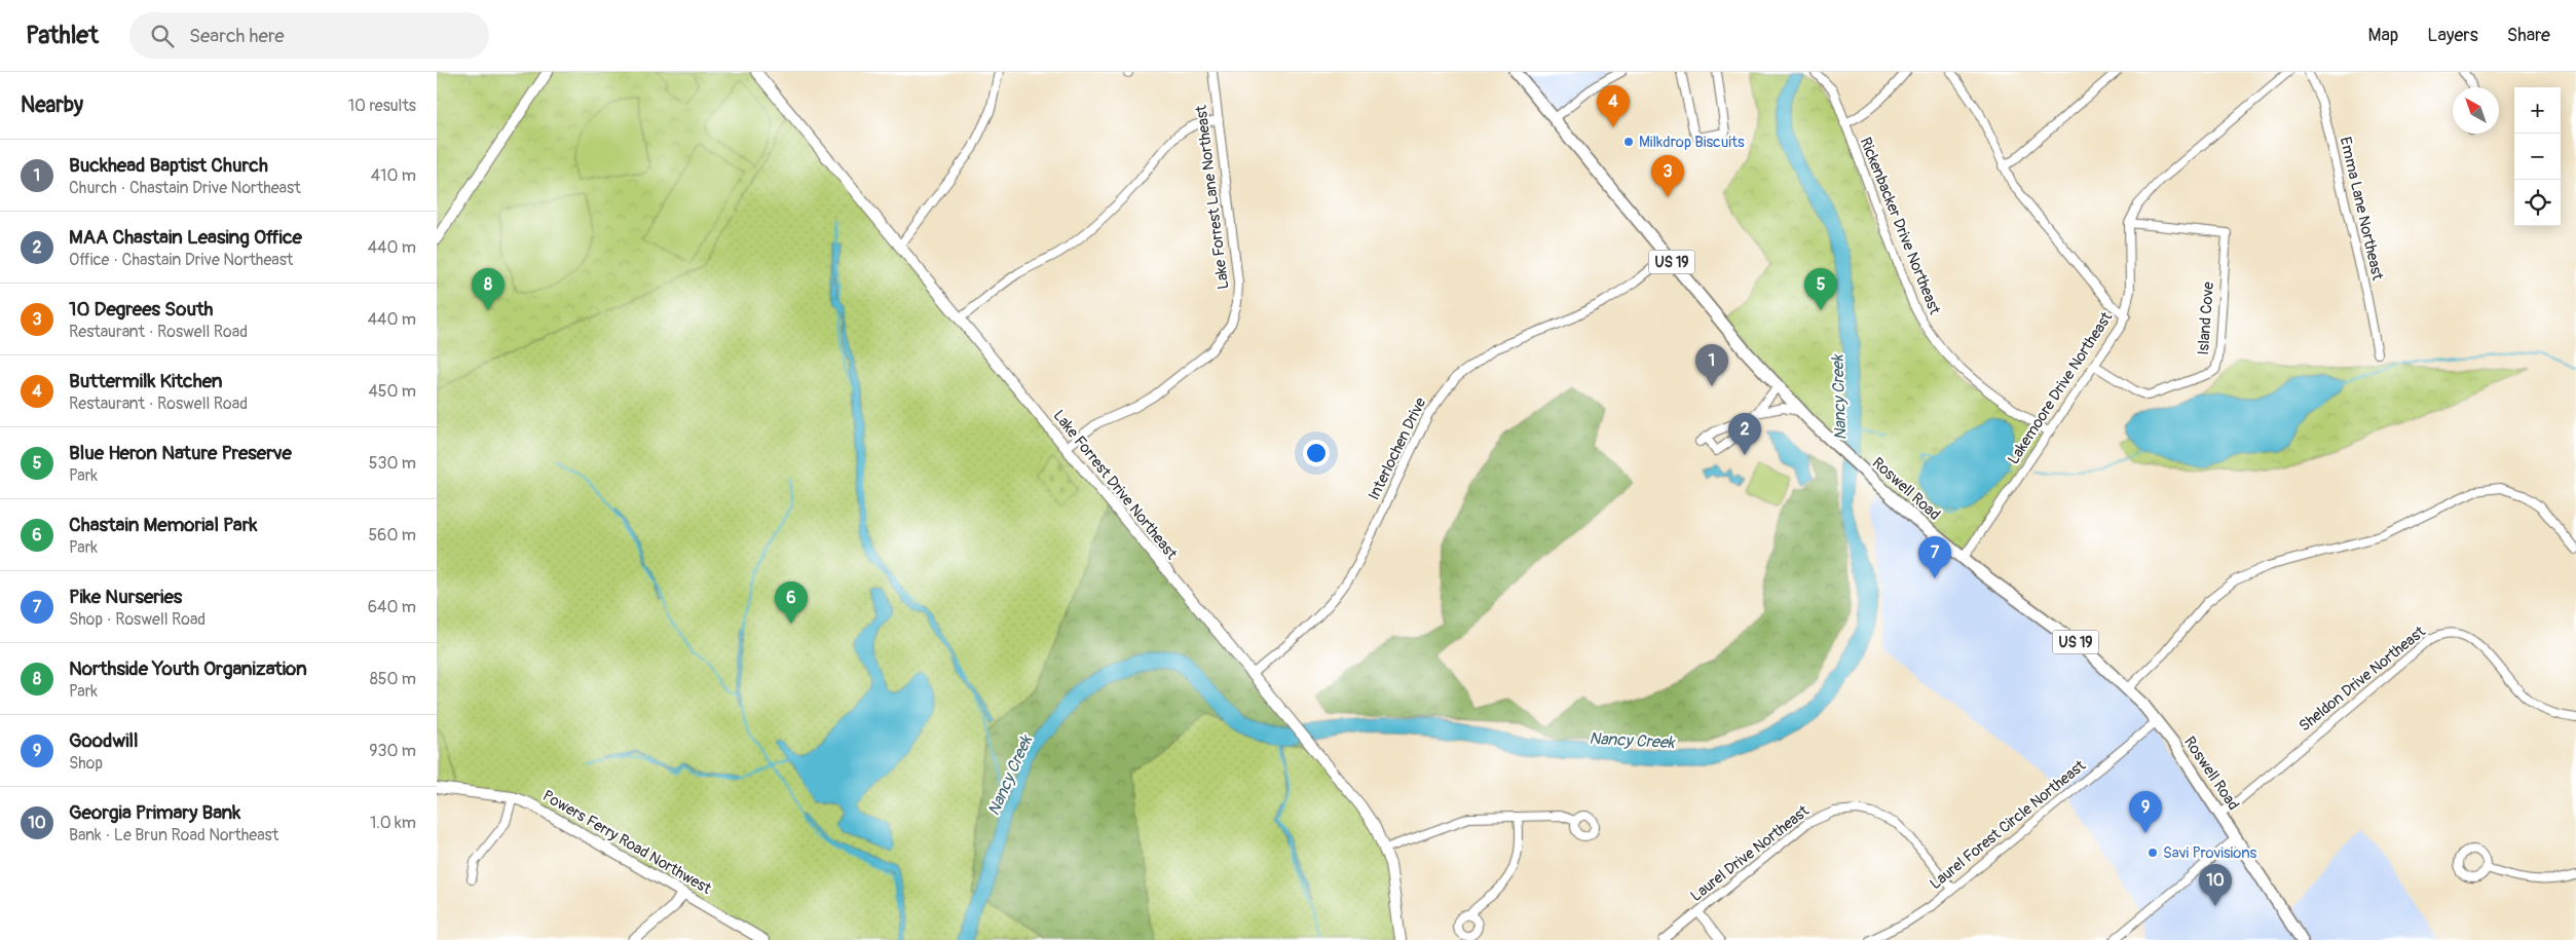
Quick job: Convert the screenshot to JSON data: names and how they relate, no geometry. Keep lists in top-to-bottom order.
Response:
{
  "streets": {
    "main road": ["US 19", "Roswell Road"],
    "street": [
      "Lake Forrest Lane Northeast",
      "Emma Lane Northeast",
      "Rickenbacker Drive Northeast",
      "Island Cove",
      "Lakemoore Drive Northeast",
      "Interlochen Drive",
      "Lake Forrest Drive Northeast",
      "Sheldon Drive Northeast",
      "Laurel Forest Circle Northeast",
      "Powers Ferry Road Northwest",
      "Laurel Drive Northeast"
    ]
  },
  "crossings": [
    ["Lake Forrest Lane Northeast", "Lake Forrest Drive Northeast"],
    ["Rickenbacker Drive Northeast", "Lakemoore Drive Northeast"],
    ["Island Cove", "Lakemoore Drive Northeast"],
    ["Lakemoore Drive Northeast", "Roswell Road"],
    ["Interlochen Drive", "Lake Forrest Drive Northeast"],
    ["Interlochen Drive", "Roswell Road"],
    ["Roswell Road", "Sheldon Drive Northeast"],
    ["Roswell Road", "Laurel Forest Circle Northeast"],
    ["Laurel Forest Circle Northeast", "Laurel Drive Northeast"]
  ],
  "water": ["Nancy Creek"],
  "places": ["Milkdrop Biscuits", "Savi Provisions"],
  "north": "top left",
  "page": {
    "header": "Pathlet",
    "search": "Search here",
    "nav": ["Map", "Layers", "Share"],
    "heading": ["Nearby", "10 results"],
    "pins": [
      "4",
      "3",
      "5",
      "8",
      "1",
      "2",
      "7",
      "6",
      "9",
      "10"
    ],
    "map_buttons": ["+", "−"],
    "list": [
      {
        "mark": "1",
        "name": "Buckhead Baptist Church",
        "note": "Church · Chastain Drive Northeast",
        "value": "410 m"
      },
      {
        "mark": "2",
        "name": "MAA Chastain Leasing Office",
        "note": "Office · Chastain Drive Northeast",
        "value": "440 m"
      },
      {
        "mark": "3",
        "name": "10 Degrees South",
        "note": "Restaurant · Roswell Road",
        "value": "440 m"
      },
      {
        "mark": "4",
        "name": "Buttermilk Kitchen",
        "note": "Restaurant · Roswell Road",
        "value": "450 m"
      },
      {
        "mark": "5",
        "name": "Blue Heron Nature Preserve",
        "note": "Park",
        "value": "530 m"
      },
      {
        "mark": "6",
        "name": "Chastain Memorial Park",
        "note": "Park",
        "value": "560 m"
      },
      {
        "mark": "7",
        "name": "Pike Nurseries",
        "note": "Shop · Roswell Road",
        "value": "640 m"
      },
      {
        "mark": "8",
        "name": "Northside Youth Organization",
        "note": "Park",
        "value": "850 m"
      },
      {
        "mark": "9",
        "name": "Goodwill",
        "note": "Shop",
        "value": "930 m"
      },
      {
        "mark": "10",
        "name": "Georgia Primary Bank",
        "note": "Bank · Le Brun Road Northeast",
        "value": "1.0 km"
      }
    ]
  }
}
